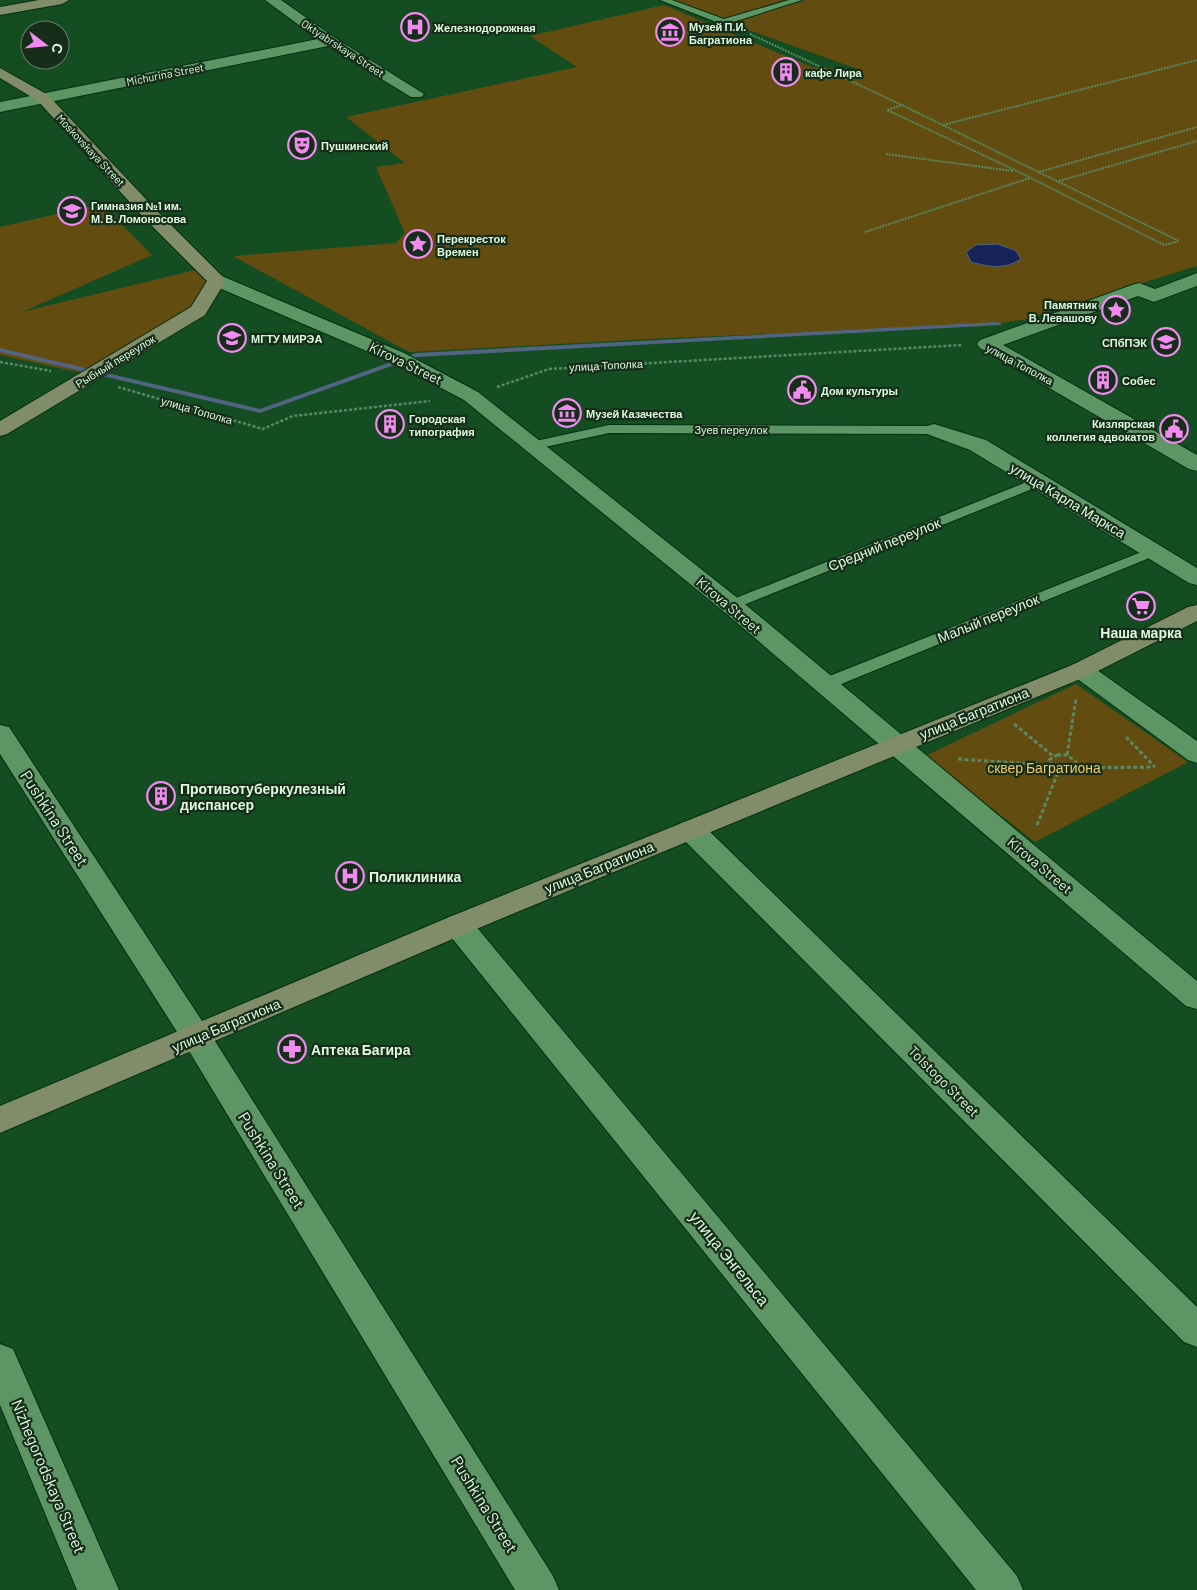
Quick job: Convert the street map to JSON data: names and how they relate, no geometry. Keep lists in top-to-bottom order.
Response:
{
  "streets": {
    "street": [
      "Oktyabrskaya Street",
      "Michurina Street",
      "Moskovskaya Street",
      "Рыбный переулок",
      "Kirova Street",
      "улица Тополка",
      "улица Карла Маркса",
      "улица Багратиона",
      "Pushkina Street",
      "Tolstogo Street",
      "улица Энгельса",
      "Nizhegorodskaya Street"
    ],
    "lane": ["Зуев переулок", "Средний переулок", "Малый переулок"]
  },
  "crossings": [
    ["Oktyabrskaya Street", "Michurina Street"],
    ["Michurina Street", "Moskovskaya Street"],
    ["Moskovskaya Street", "Рыбный переулок"],
    ["Moskovskaya Street", "Kirova Street"],
    ["Рыбный переулок", "Kirova Street"],
    ["Рыбный переулок", "улица Тополка"],
    ["Kirova Street", "улица Тополка"],
    ["Kirova Street", "Зуев переулок"],
    ["Kirova Street", "Средний переулок"],
    ["Kirova Street", "Малый переулок"],
    ["Kirova Street", "улица Багратиона"],
    ["Зуев переулок", "улица Карла Маркса"],
    ["улица Карла Маркса", "Средний переулок"],
    ["улица Карла Маркса", "Малый переулок"],
    ["улица Багратиона", "Pushkina Street"],
    ["улица Багратиона", "Tolstogo Street"],
    ["улица Багратиона", "улица Энгельса"]
  ],
  "parks": ["сквер Багратиона"],
  "places": {
    "hospital": ["Железнодорожная", "Поликлиника"],
    "museum": ["Музей П.И. Багратиона", "Музей Казачества"],
    "building": [
      "кафе Лира",
      "Собес",
      "Городская типография",
      "Противотуберкулезный диспансер"
    ],
    "theatre": ["Пушкинский"],
    "school or university": ["Гимназия №1 им. М. В. Ломоносова", "МГТУ МИРЭА", "СПбПЭК"],
    "place": ["Перекресток Времен", "Памятник В. Левашову"],
    "public building": ["Дом культуры", "Кизлярская коллегия адвокатов"],
    "supermarket": ["Наша марка"],
    "pharmacy": ["Аптека Багира"]
  },
  "north": "right"
}
